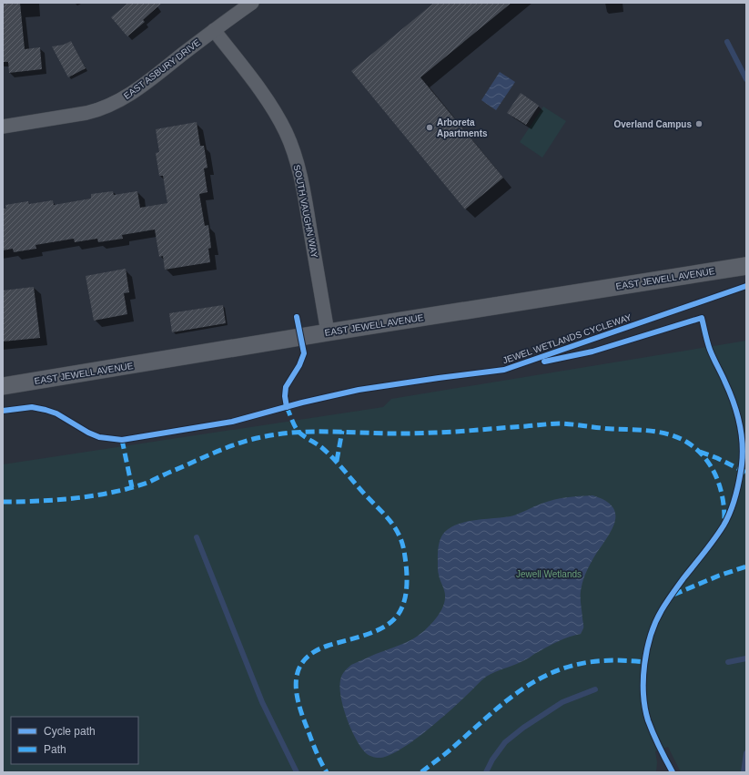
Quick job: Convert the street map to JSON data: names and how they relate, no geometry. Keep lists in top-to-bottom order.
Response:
{
  "streets": {
    "street": ["EAST ASBURY DRIVE", "SOUTH VAUGHN WAY", "EAST JEWELL AVENUE"],
    "cycle path": ["JEWEL WETLANDS CYCLEWAY"]
  },
  "crossings": [
    ["EAST ASBURY DRIVE", "SOUTH VAUGHN WAY"],
    ["SOUTH VAUGHN WAY", "EAST JEWELL AVENUE"]
  ],
  "parks": ["Jewell Wetlands"],
  "places": ["Overland Campus", "Arboreta Apartments"],
  "legend": ["Cycle path", "Path"]
}
